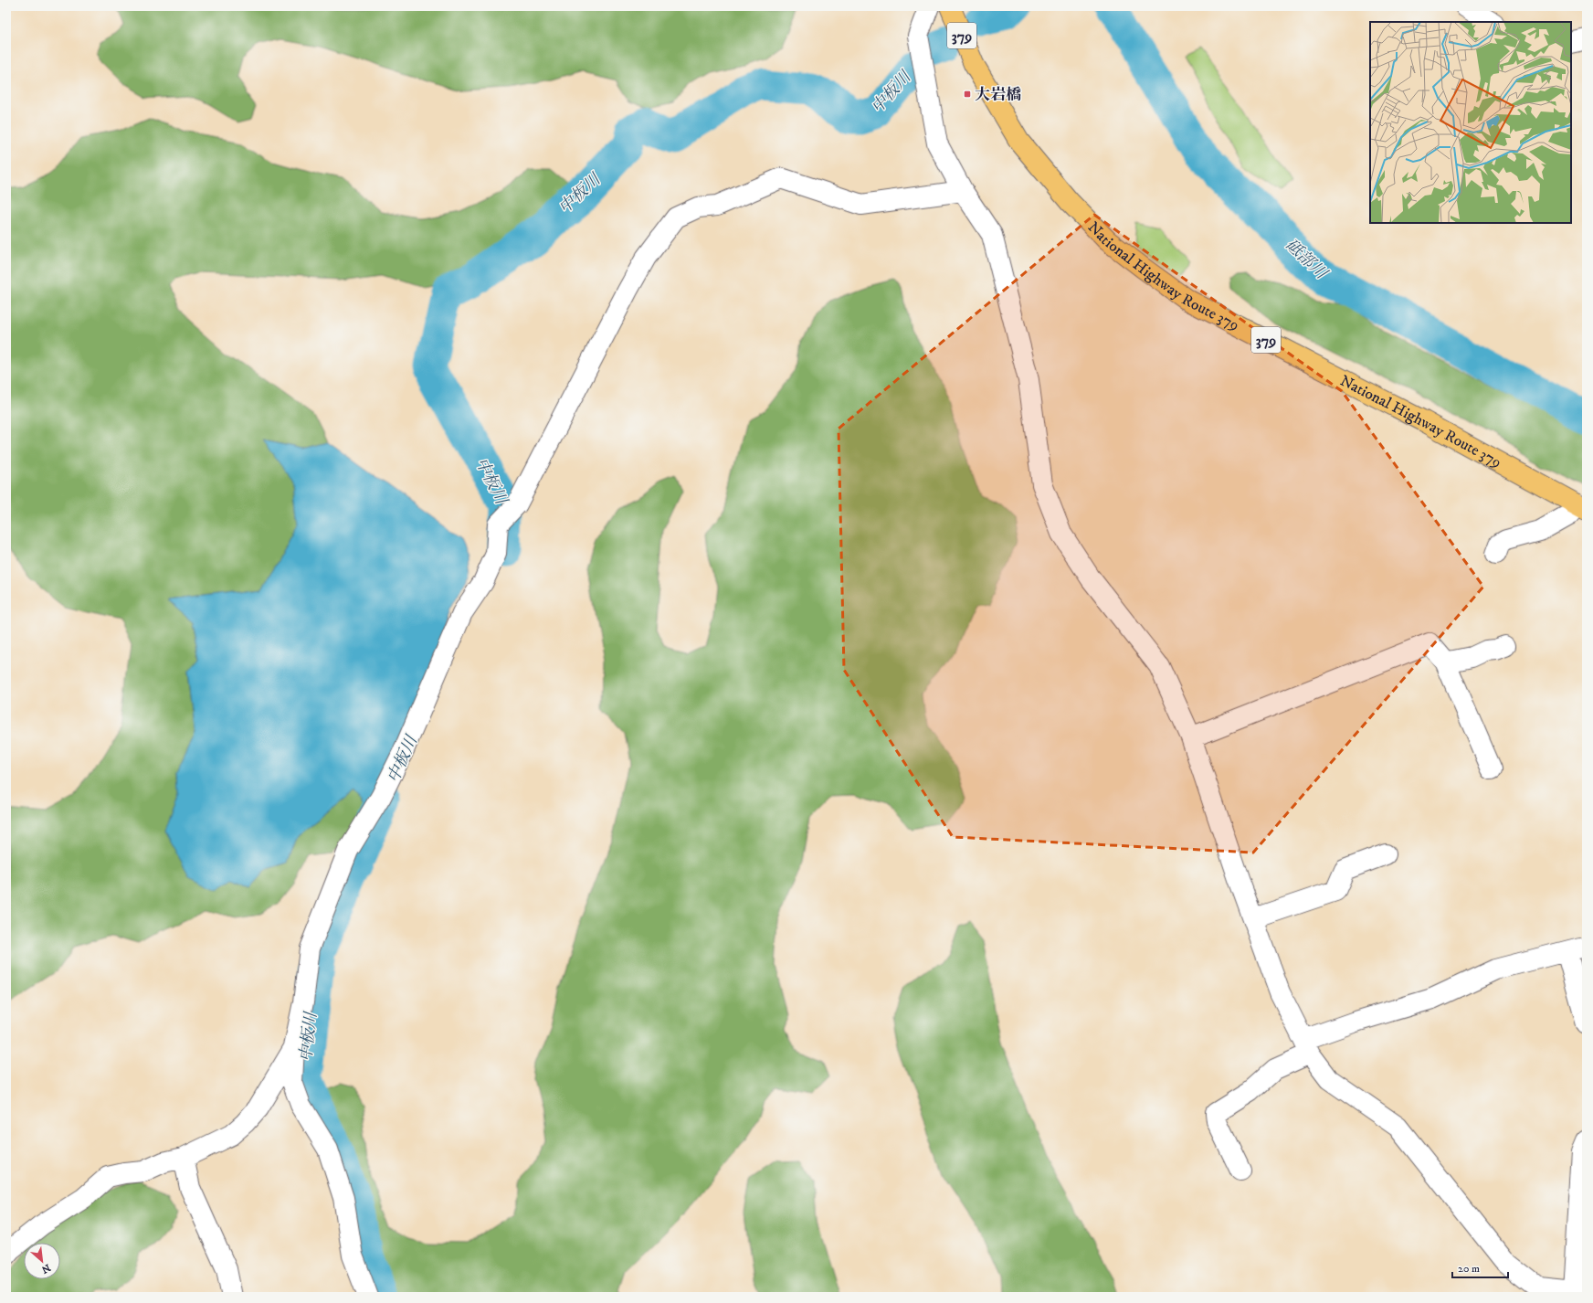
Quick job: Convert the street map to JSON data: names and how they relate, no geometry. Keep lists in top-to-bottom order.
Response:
{
  "streets": {
    "highway": ["379", "National Highway Route 379"]
  },
  "water": ["中板川", "砥部川"],
  "places": {
    "transit": ["大岩橋"]
  },
  "scale_bar": "20 m",
  "north": "bottom right"
}
